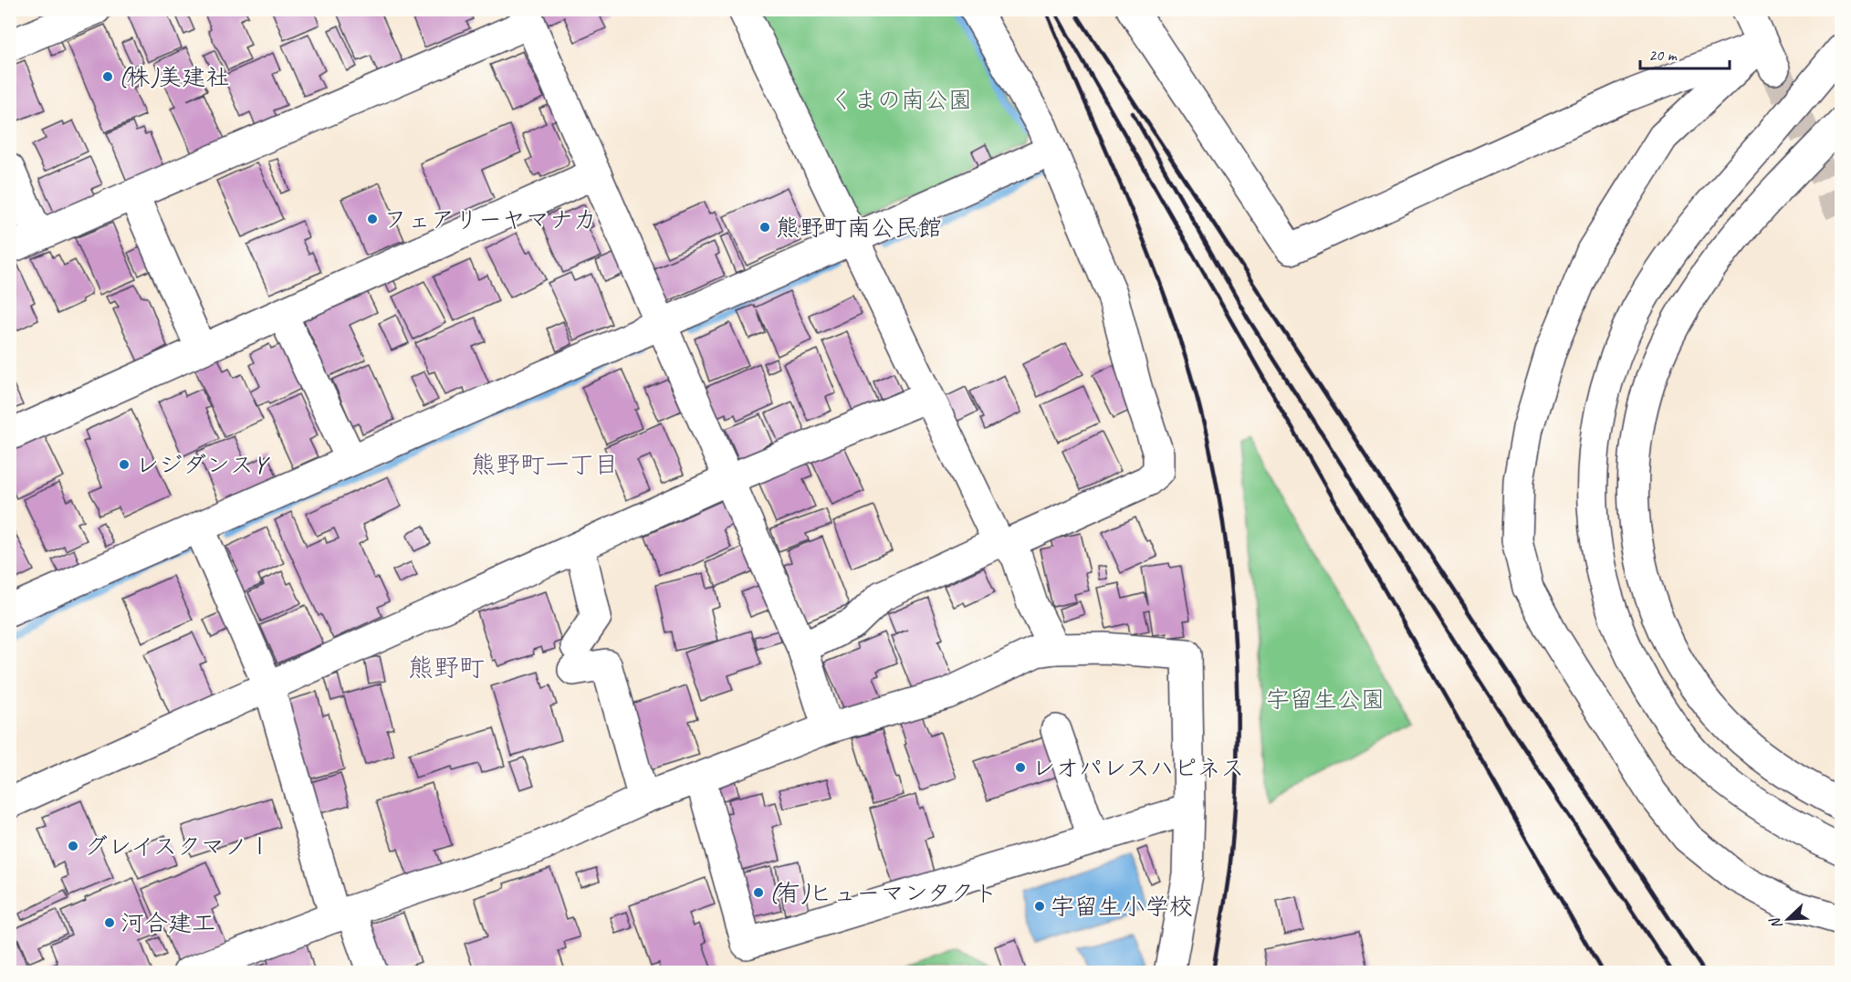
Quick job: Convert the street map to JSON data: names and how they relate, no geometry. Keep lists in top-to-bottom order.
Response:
{
  "districts": ["熊野町一丁目", "熊野町"],
  "parks": ["くまの南公園", "宇留生公園"],
  "places": [
    "(株)美建社",
    "フェアリーヤマナカ",
    "熊野町南公民館",
    "レジダンスY",
    "レオパレスハピネス",
    "グレイスクマノⅠ",
    "(有)ヒューマンタクト",
    "宇留生小学校",
    "河合建工"
  ],
  "scale_bar": "20 m",
  "north": "bottom left"
}
